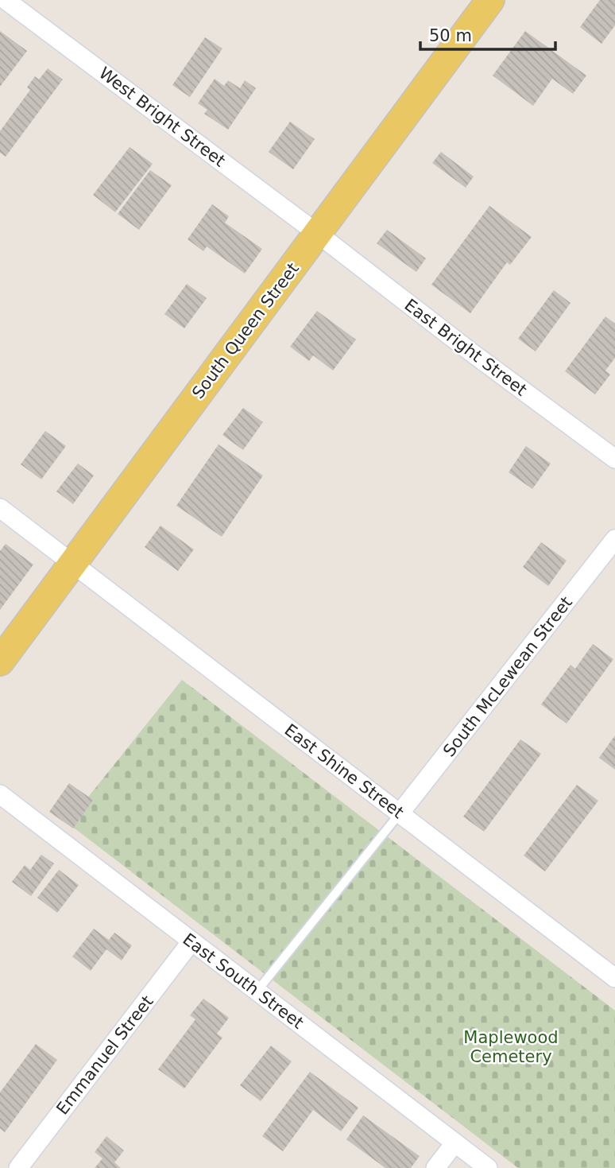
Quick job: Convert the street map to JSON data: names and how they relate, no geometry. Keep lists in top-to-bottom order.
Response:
{
  "streets": {
    "main road": ["South Queen Street"],
    "street": [
      "West Bright Street",
      "East Bright Street",
      "South McLewean Street",
      "East Shine Street",
      "East South Street",
      "Emmanuel Street"
    ]
  },
  "crossings": [
    ["West Bright Street", "South Queen Street"],
    ["West Bright Street", "East Bright Street"],
    ["South Queen Street", "East Bright Street"],
    ["South Queen Street", "East Shine Street"],
    ["South McLewean Street", "East Shine Street"],
    ["East South Street", "Emmanuel Street"]
  ],
  "parks": ["Maplewood Cemetery"],
  "scale_bar": "50 m"
}
